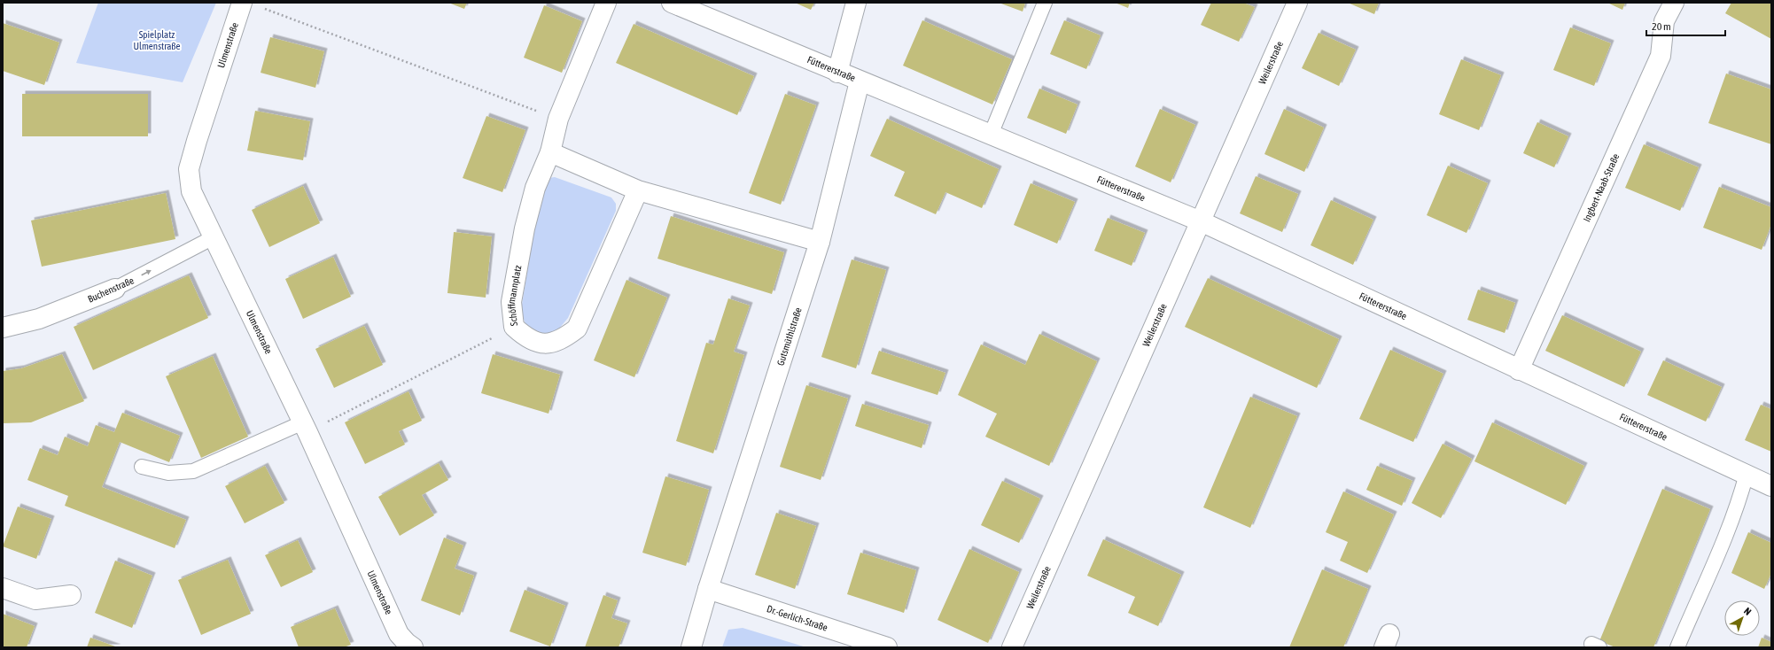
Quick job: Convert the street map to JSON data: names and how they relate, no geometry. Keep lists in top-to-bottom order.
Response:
{
  "streets": {
    "street": [
      "Ulmenstraße",
      "Weilerstraße",
      "Füttererstraße",
      "Ingbert-Naab-Straße",
      "Buchenstraße",
      "Schöffmannplatz",
      "Gutsmüthlstraße",
      "Dr.-Gerlich-Straße"
    ]
  },
  "crossings": [
    ["Ulmenstraße", "Buchenstraße"],
    ["Weilerstraße", "Füttererstraße"],
    ["Füttererstraße", "Ingbert-Naab-Straße"],
    ["Füttererstraße", "Gutsmüthlstraße"],
    ["Gutsmüthlstraße", "Dr.-Gerlich-Straße"]
  ],
  "one_way": ["Buchenstraße"],
  "parks": ["Spielplatz Ulmenstraße"],
  "scale_bar": "20 m",
  "north": "top right"
}
